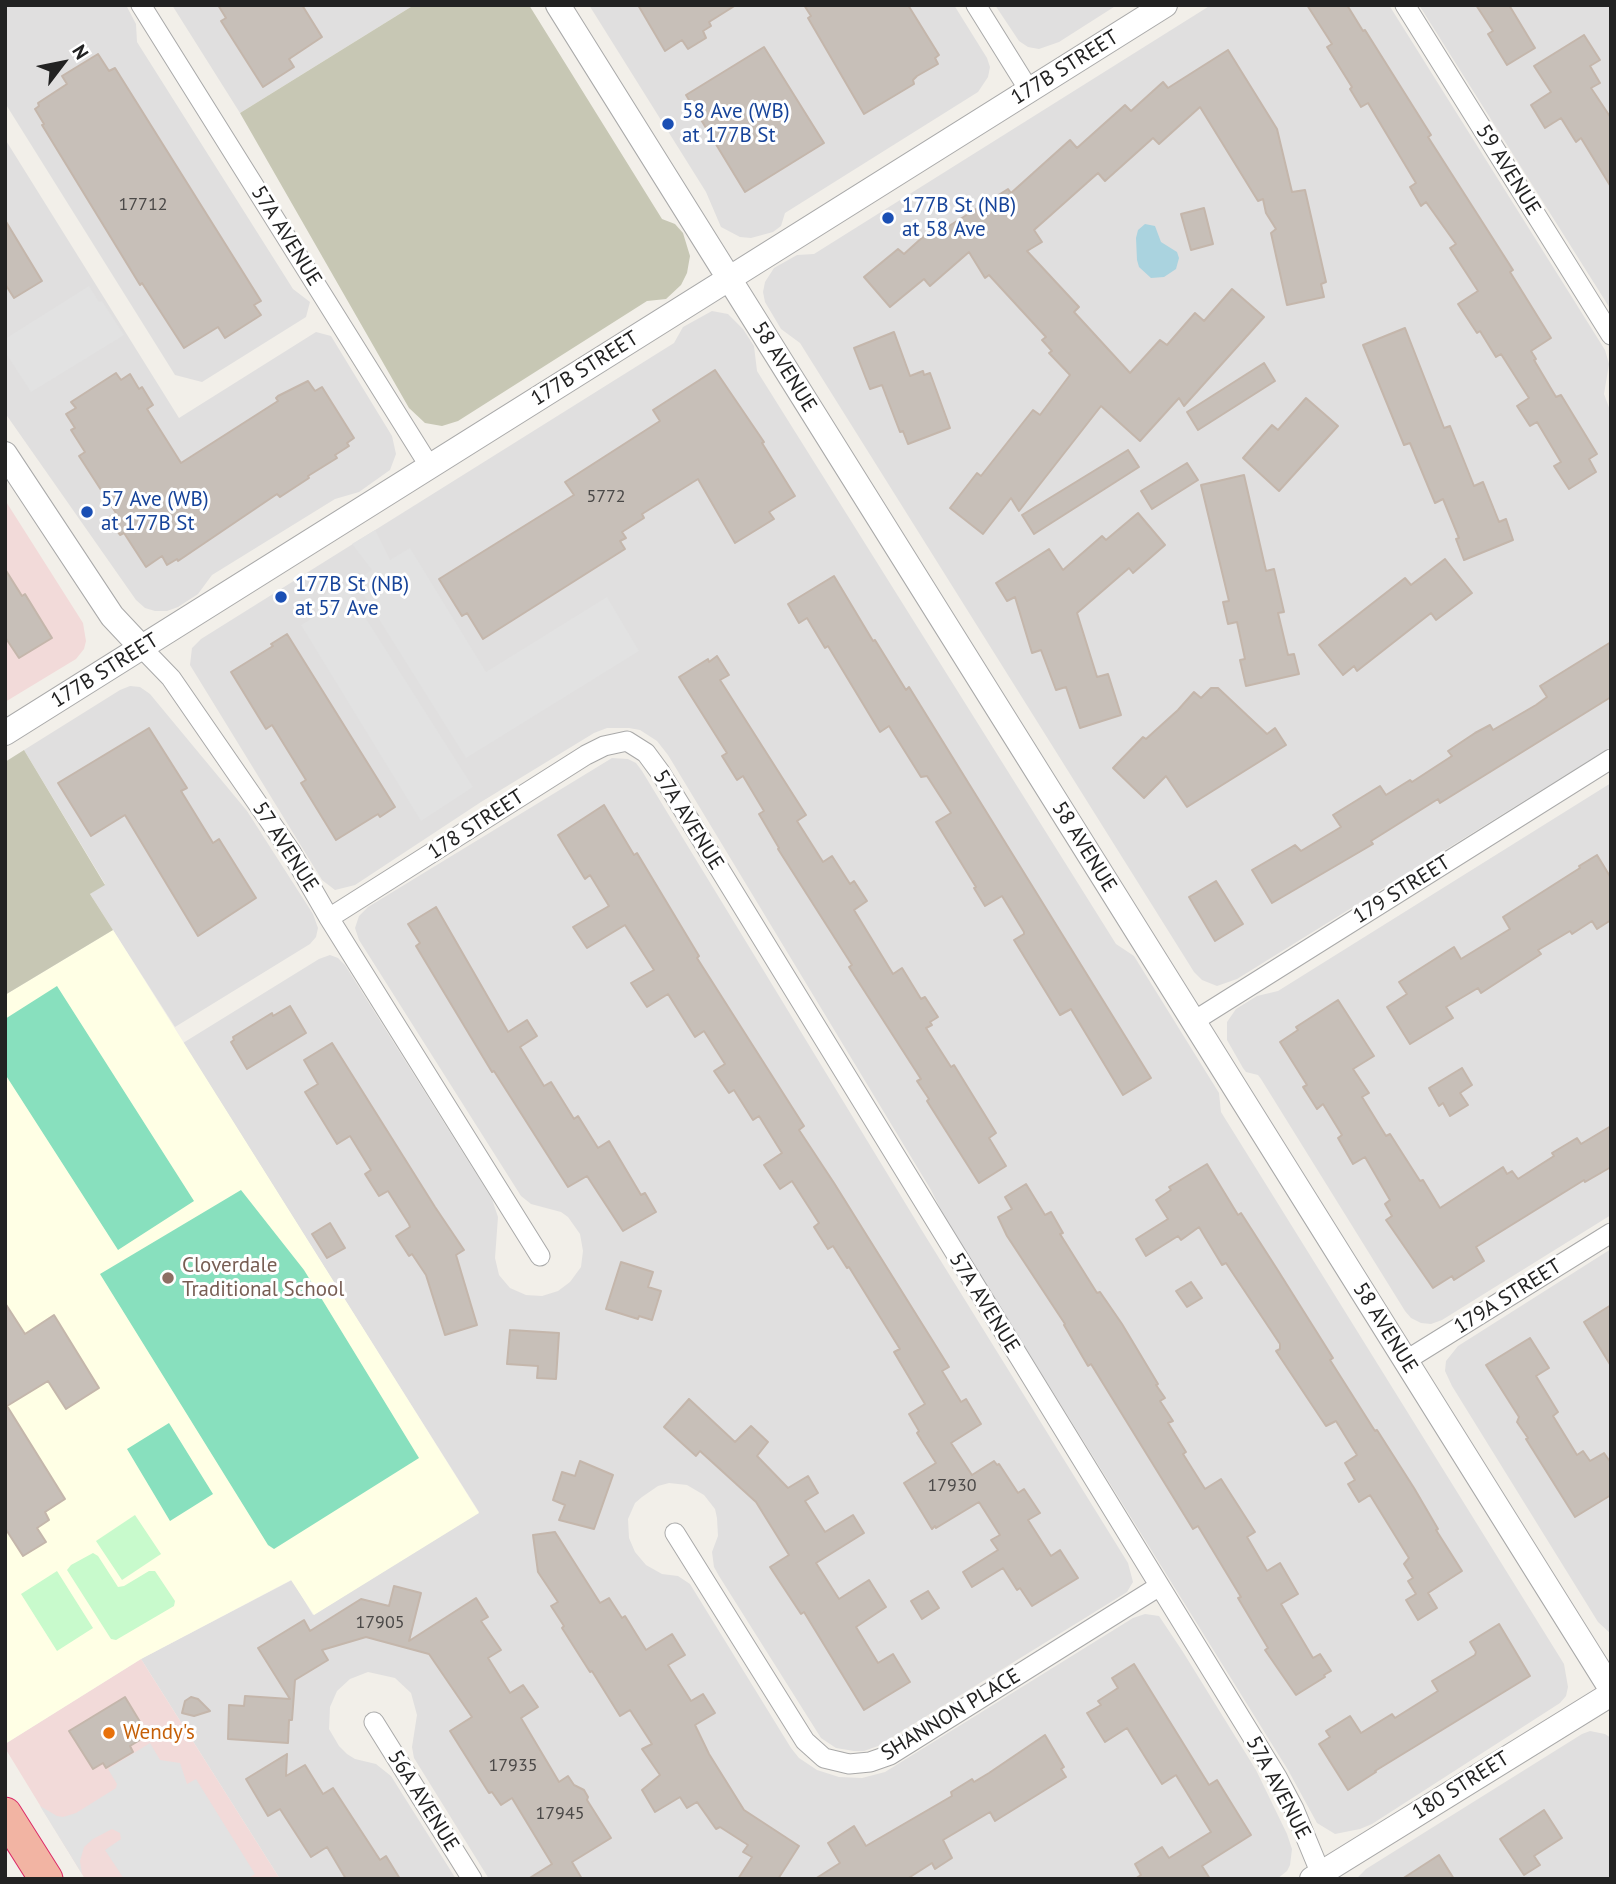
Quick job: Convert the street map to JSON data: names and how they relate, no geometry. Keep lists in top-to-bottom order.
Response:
{
  "streets": {
    "street": [
      "177B STREET",
      "59 AVENUE",
      "57A AVENUE",
      "58 AVENUE",
      "178 STREET",
      "57 AVENUE",
      "179 STREET",
      "179A STREET",
      "SHANNON PLACE",
      "180 STREET",
      "56A AVENUE"
    ]
  },
  "crossings": [
    ["177B STREET", "57A AVENUE"],
    ["177B STREET", "58 AVENUE"],
    ["177B STREET", "57 AVENUE"],
    ["57A AVENUE", "178 STREET"],
    ["57A AVENUE", "SHANNON PLACE"],
    ["57A AVENUE", "180 STREET"],
    ["58 AVENUE", "179 STREET"],
    ["58 AVENUE", "179A STREET"],
    ["58 AVENUE", "180 STREET"],
    ["178 STREET", "57 AVENUE"]
  ],
  "places": [
    "58 Ave (WB) at 177B St",
    "177B St (NB) at 58 Ave",
    "57 Ave (WB) at 177B St",
    "177B St (NB) at 57 Ave",
    "Cloverdale Traditional School",
    "Wendy's"
  ],
  "house_numbers": [
    "17712",
    "5772",
    "17930",
    "17905",
    "17935",
    "17945"
  ],
  "north": "top right"
}
